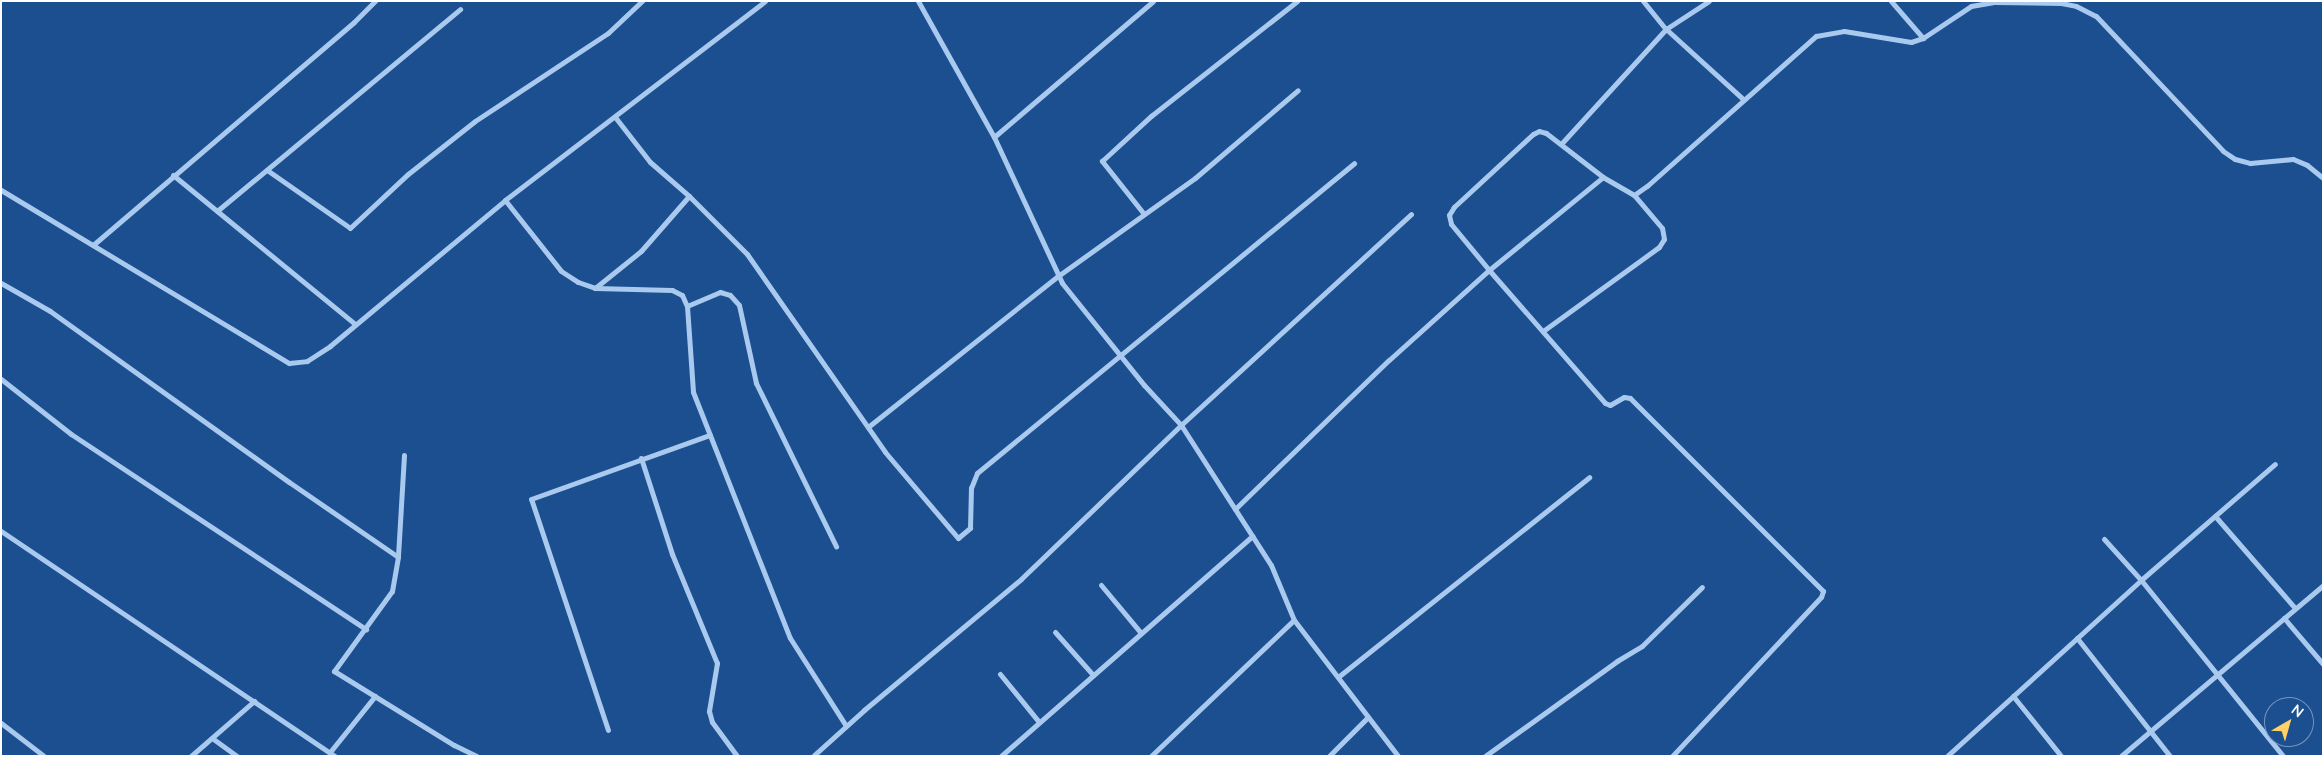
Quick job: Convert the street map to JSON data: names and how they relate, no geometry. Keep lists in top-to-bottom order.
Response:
{
  "north": "top right"
}
